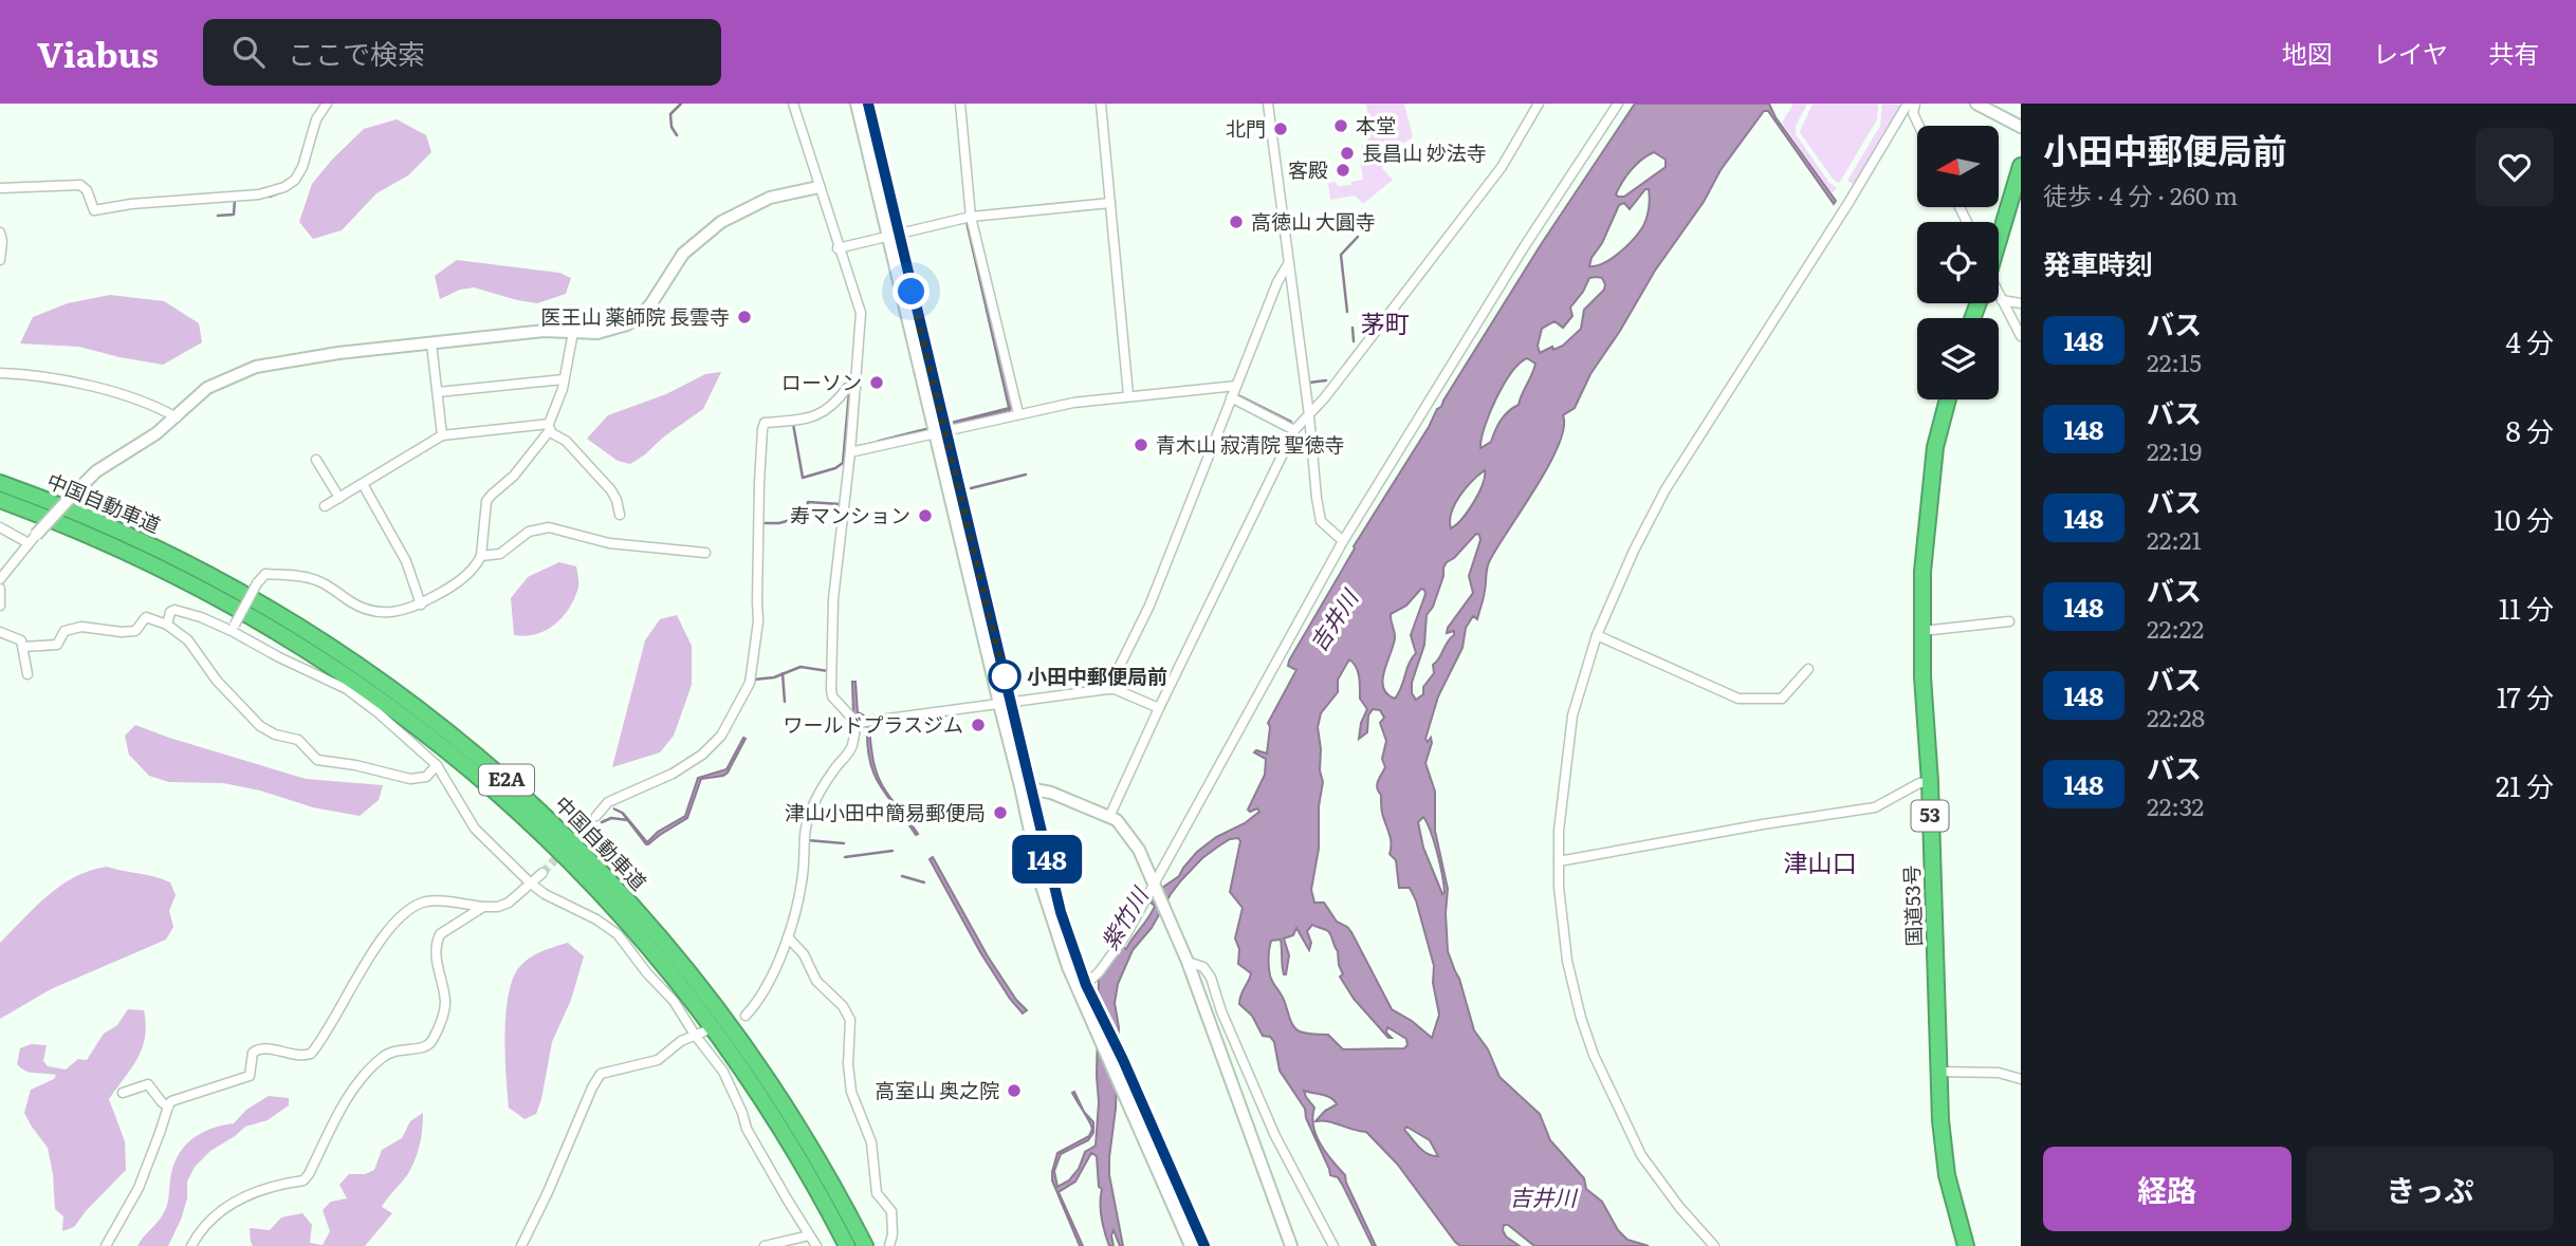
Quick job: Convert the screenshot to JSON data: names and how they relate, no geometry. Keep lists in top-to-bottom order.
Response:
{
  "streets": {
    "highway": [
      "中国自動車道",
      "E2A",
      "53",
      "国道53号"
    ]
  },
  "districts": ["茅町", "津山口"],
  "water": ["吉井川", "紫竹川"],
  "places": [
    "本堂",
    "北門",
    "長昌山 妙法寺",
    "客殿",
    "高徳山 大圓寺",
    "医王山 薬師院 長雲寺",
    "ローソン",
    "青木山 寂清院 聖徳寺",
    "寿マンション",
    "小田中郵便局前",
    "ワールドプラスジム",
    "津山小田中簡易郵便局",
    "高室山 奥之院"
  ],
  "lines": ["bus line 148"],
  "north": "left",
  "page": {
    "header": "Viabus",
    "search": "ここで検索",
    "nav": ["地図", "レイヤ", "共有"],
    "on_map": "148",
    "heading": [
      ["小田中郵便局前", "徒歩 · 4 分 · 260 m"],
      "発車時刻"
    ],
    "list": [
      {
        "mark": "148",
        "name": "バス",
        "note": "22:15",
        "value": "4 分"
      },
      {
        "mark": "148",
        "name": "バス",
        "note": "22:19",
        "value": "8 分"
      },
      {
        "mark": "148",
        "name": "バス",
        "note": "22:21",
        "value": "10 分"
      },
      {
        "mark": "148",
        "name": "バス",
        "note": "22:22",
        "value": "11 分"
      },
      {
        "mark": "148",
        "name": "バス",
        "note": "22:28",
        "value": "17 分"
      },
      {
        "mark": "148",
        "name": "バス",
        "note": "22:32",
        "value": "21 分"
      }
    ],
    "buttons": ["経路", "きっぷ"]
  }
}
